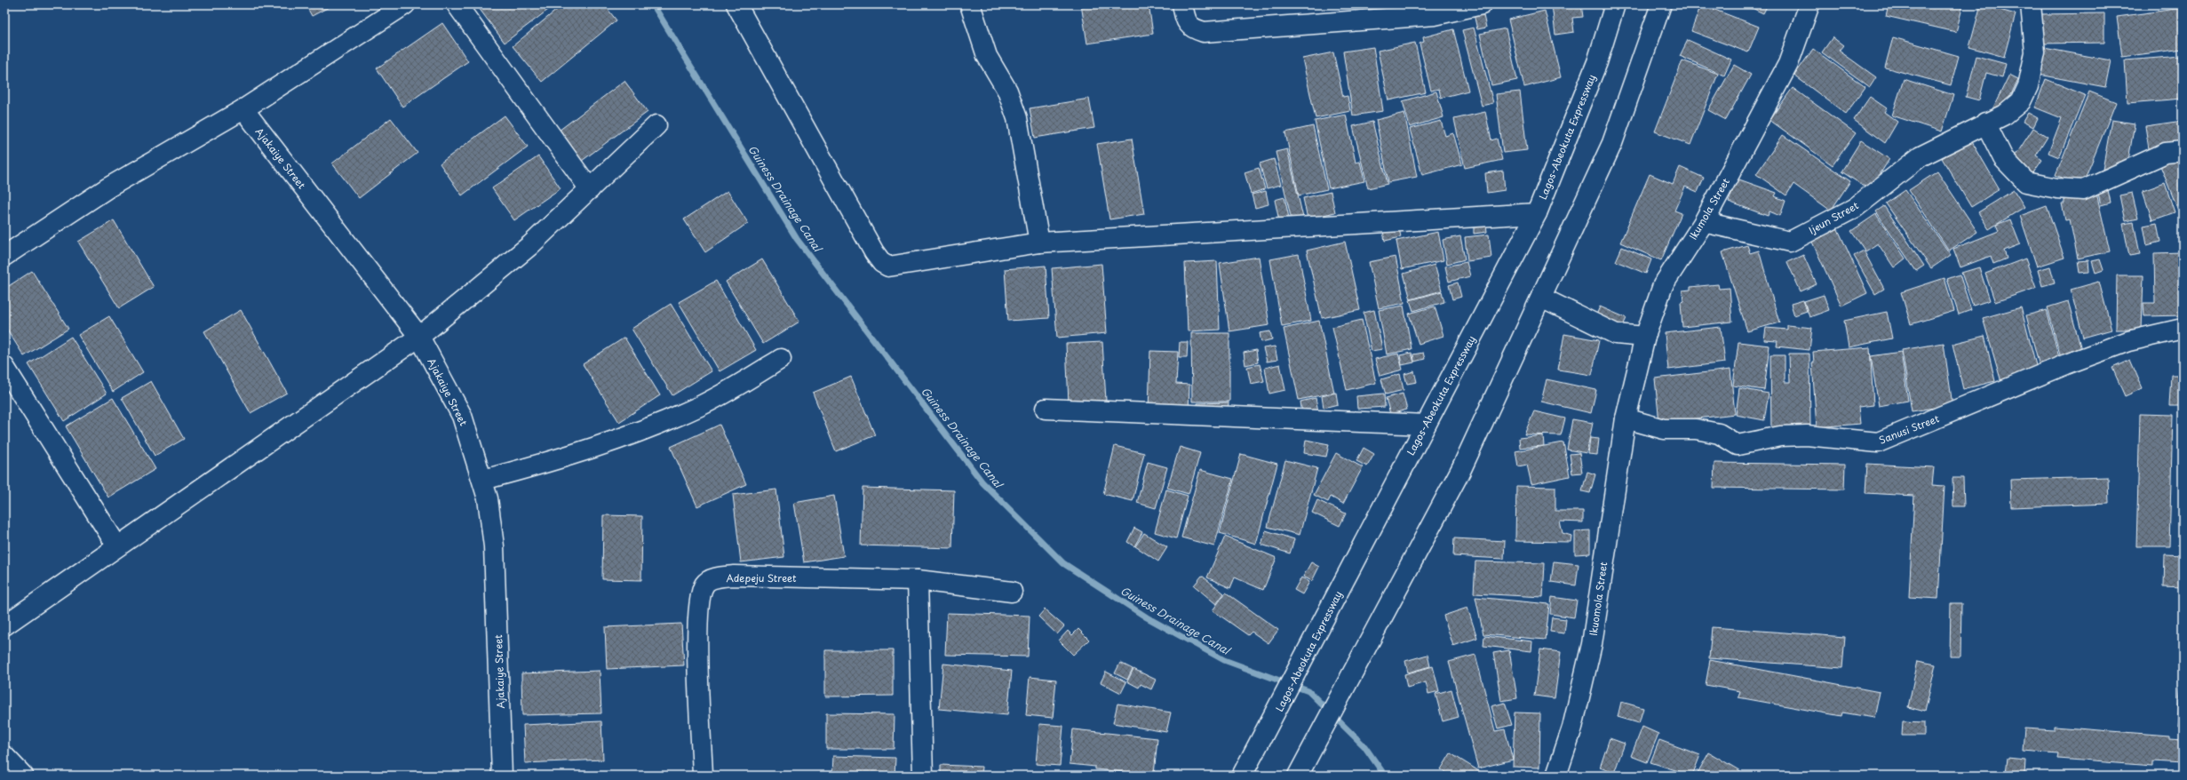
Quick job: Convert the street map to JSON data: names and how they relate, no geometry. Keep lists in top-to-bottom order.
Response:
{
  "streets": {
    "main road": [
      "Lagos-Abeokuta Expressway",
      "Ajakaiye Street",
      "Ikumola Street",
      "Ijeun Street",
      "Sanusi Street",
      "Adepeju Street",
      "Ikuomola Street"
    ]
  },
  "crossings": [
    ["Ikumola Street", "Ijeun Street"],
    ["Ikumola Street", "Sanusi Street"],
    ["Ikumola Street", "Ikuomola Street"],
    ["Sanusi Street", "Ikuomola Street"]
  ],
  "water": ["Guiness Drainage Canal"]
}
